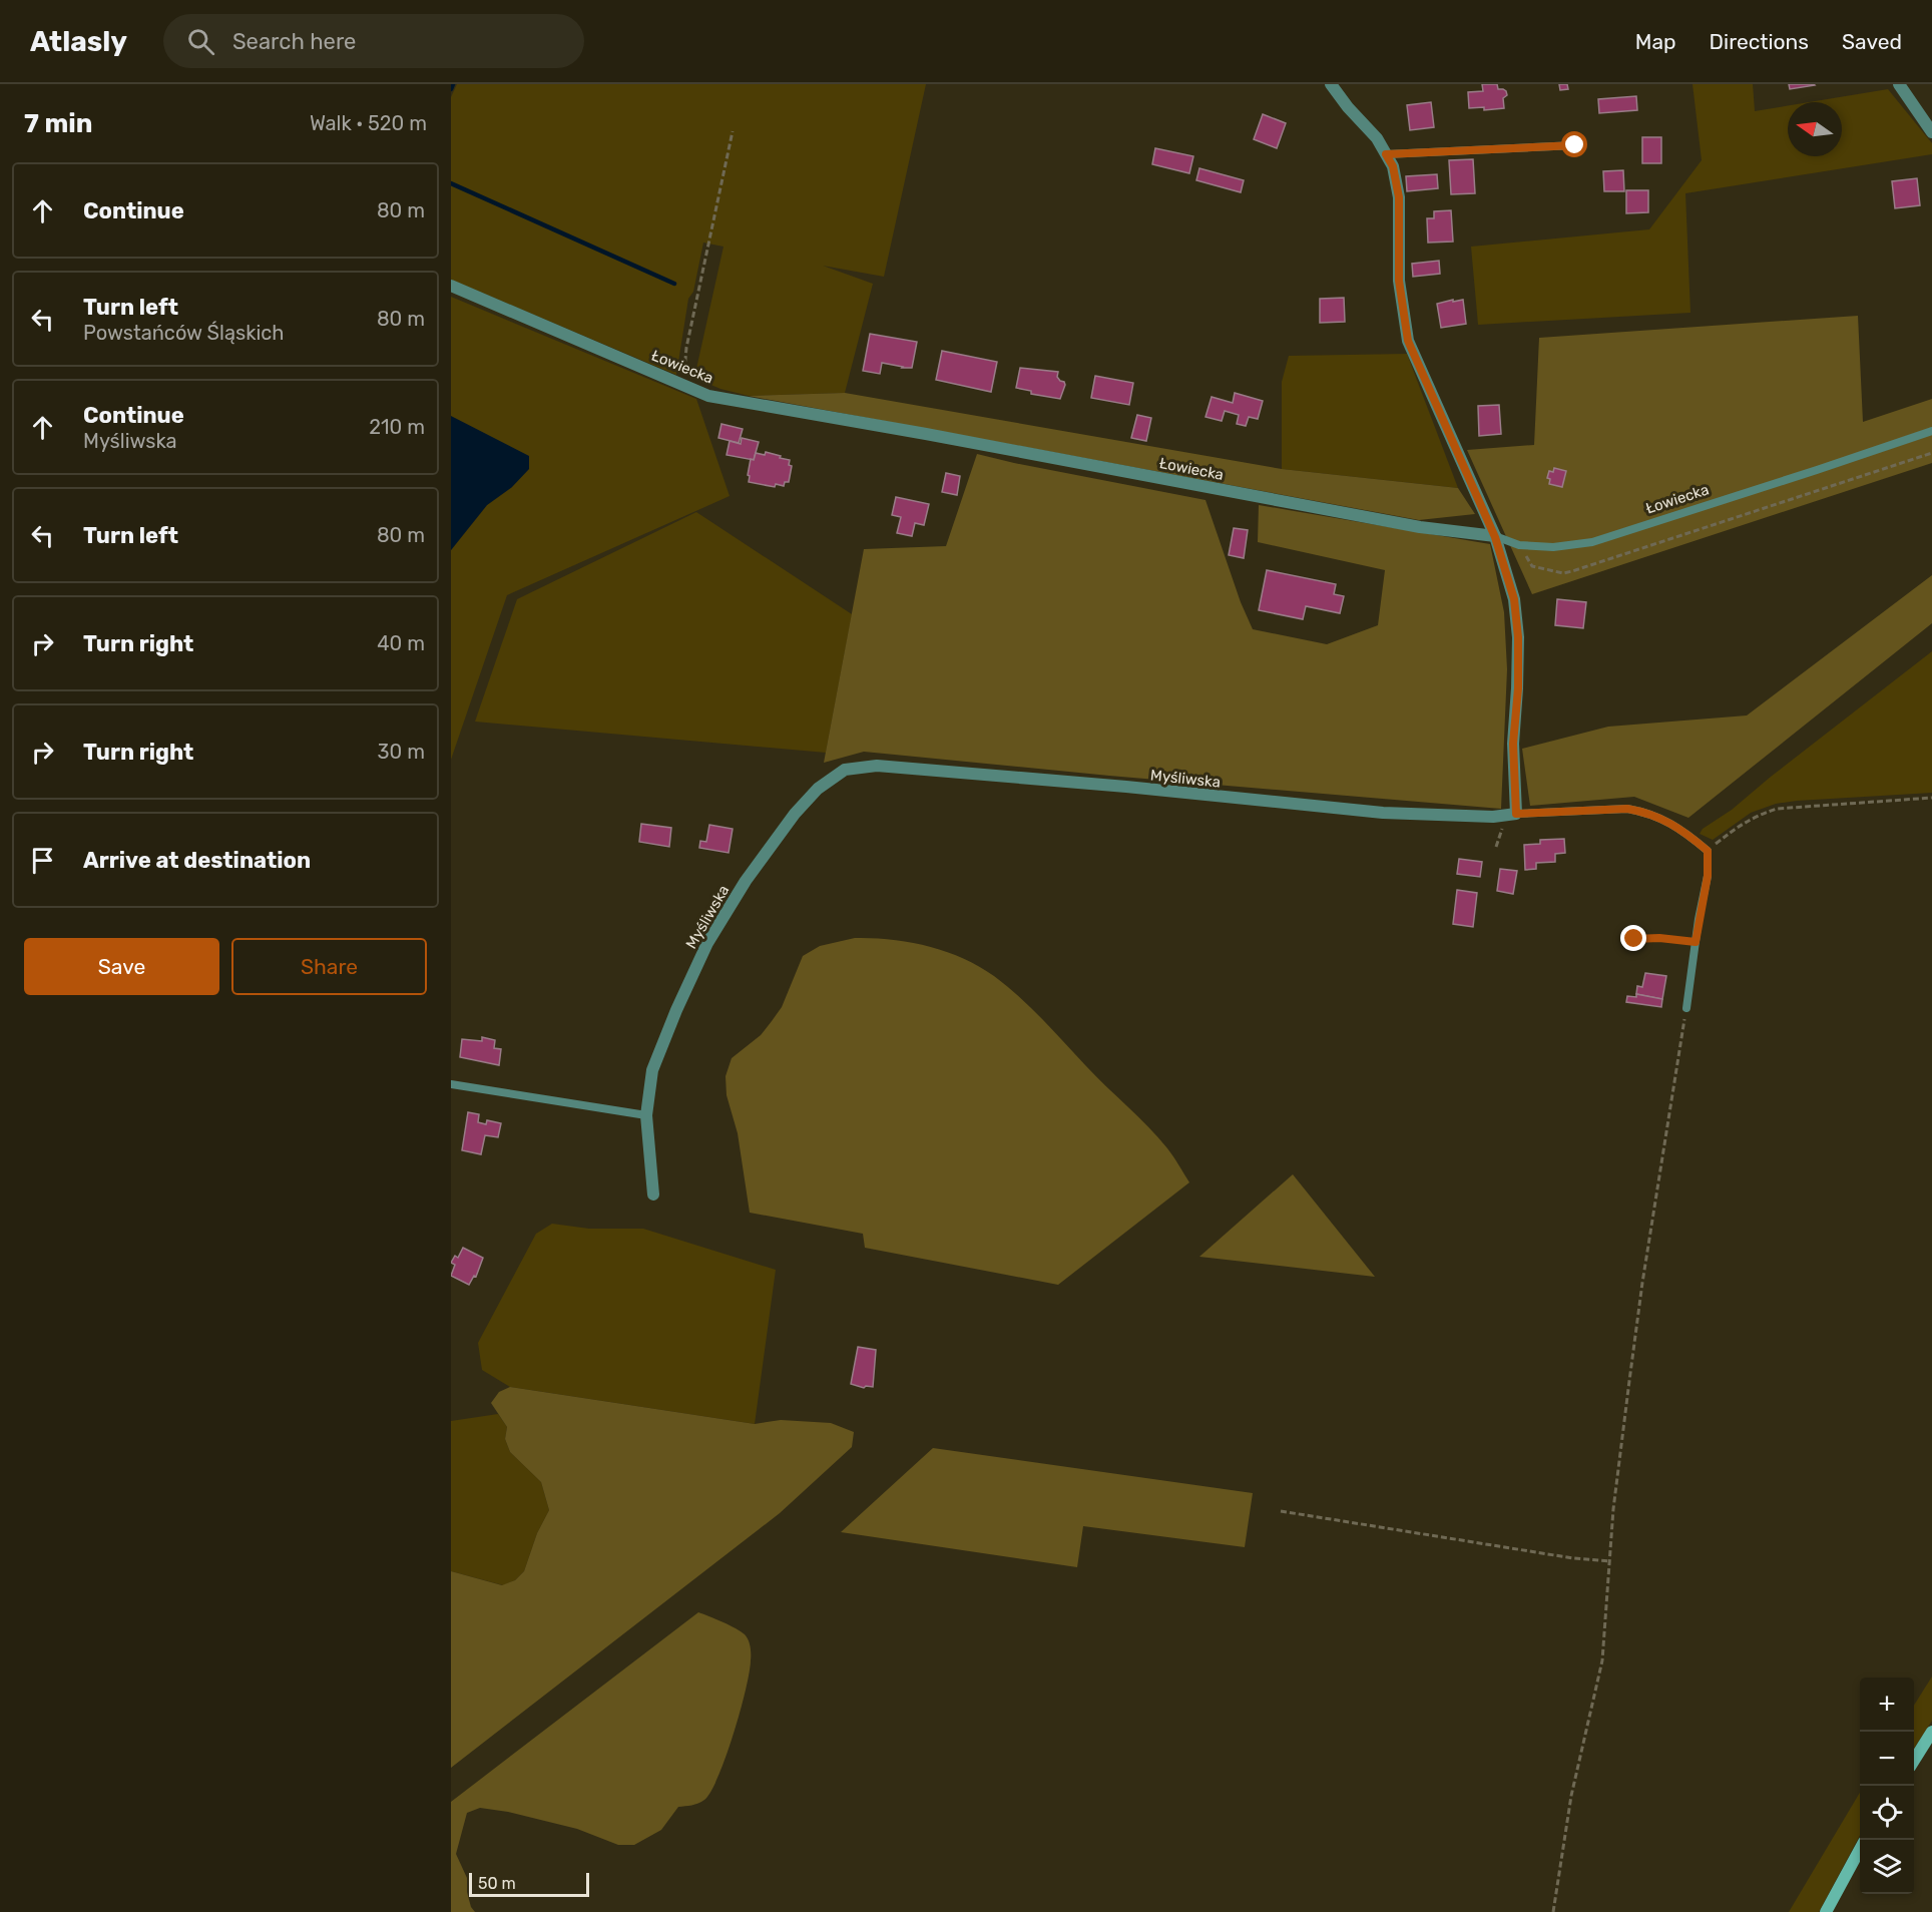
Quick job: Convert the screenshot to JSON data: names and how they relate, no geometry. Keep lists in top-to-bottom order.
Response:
{
  "streets": {
    "street": ["Łowiecka", "Myśliwska"]
  },
  "scale_bar": "50 m",
  "north": "left",
  "page": {
    "header": "Atlasly",
    "search": "Search here",
    "nav": ["Map", "Directions", "Saved"],
    "heading": ["7 min", "Walk · 520 m"],
    "list": [
      ["Continue", "80 m"],
      ["Turn left", "Powstańców Śląskich", "80 m"],
      ["Continue", "Myśliwska", "210 m"],
      ["Turn left", "80 m"],
      ["Turn right", "40 m"],
      ["Turn right", "30 m"],
      "Arrive at destination"
    ],
    "buttons": ["Save", "Share"],
    "map_buttons": ["+", "−"],
    "scale": "50 m"
  }
}
